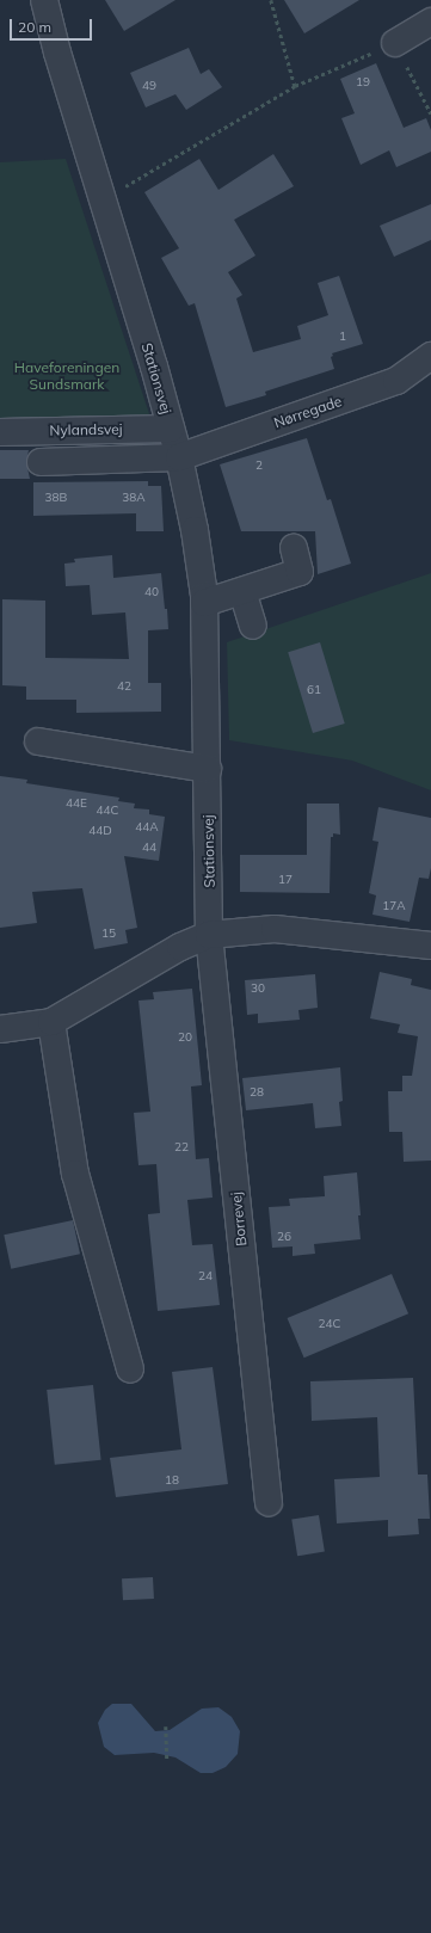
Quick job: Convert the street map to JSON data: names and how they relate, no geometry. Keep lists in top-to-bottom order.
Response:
{
  "streets": {
    "street": [
      "Stationsvej",
      "Nørregade",
      "Nylandsvej",
      "Borrevej"
    ]
  },
  "crossings": [
    ["Stationsvej", "Nørregade"],
    ["Stationsvej", "Nylandsvej"],
    ["Stationsvej", "Borrevej"]
  ],
  "parks": ["Haveforeningen Sundsmark"],
  "house_numbers": [
    "19",
    "49",
    "1",
    "2",
    "38B",
    "38A",
    "40",
    "42",
    "61",
    "44E",
    "44C",
    "44A",
    "44D",
    "44",
    "17",
    "17A",
    "15",
    "30",
    "20",
    "28",
    "22",
    "26",
    "24",
    "24C",
    "18"
  ],
  "scale_bar": "20 m"
}
